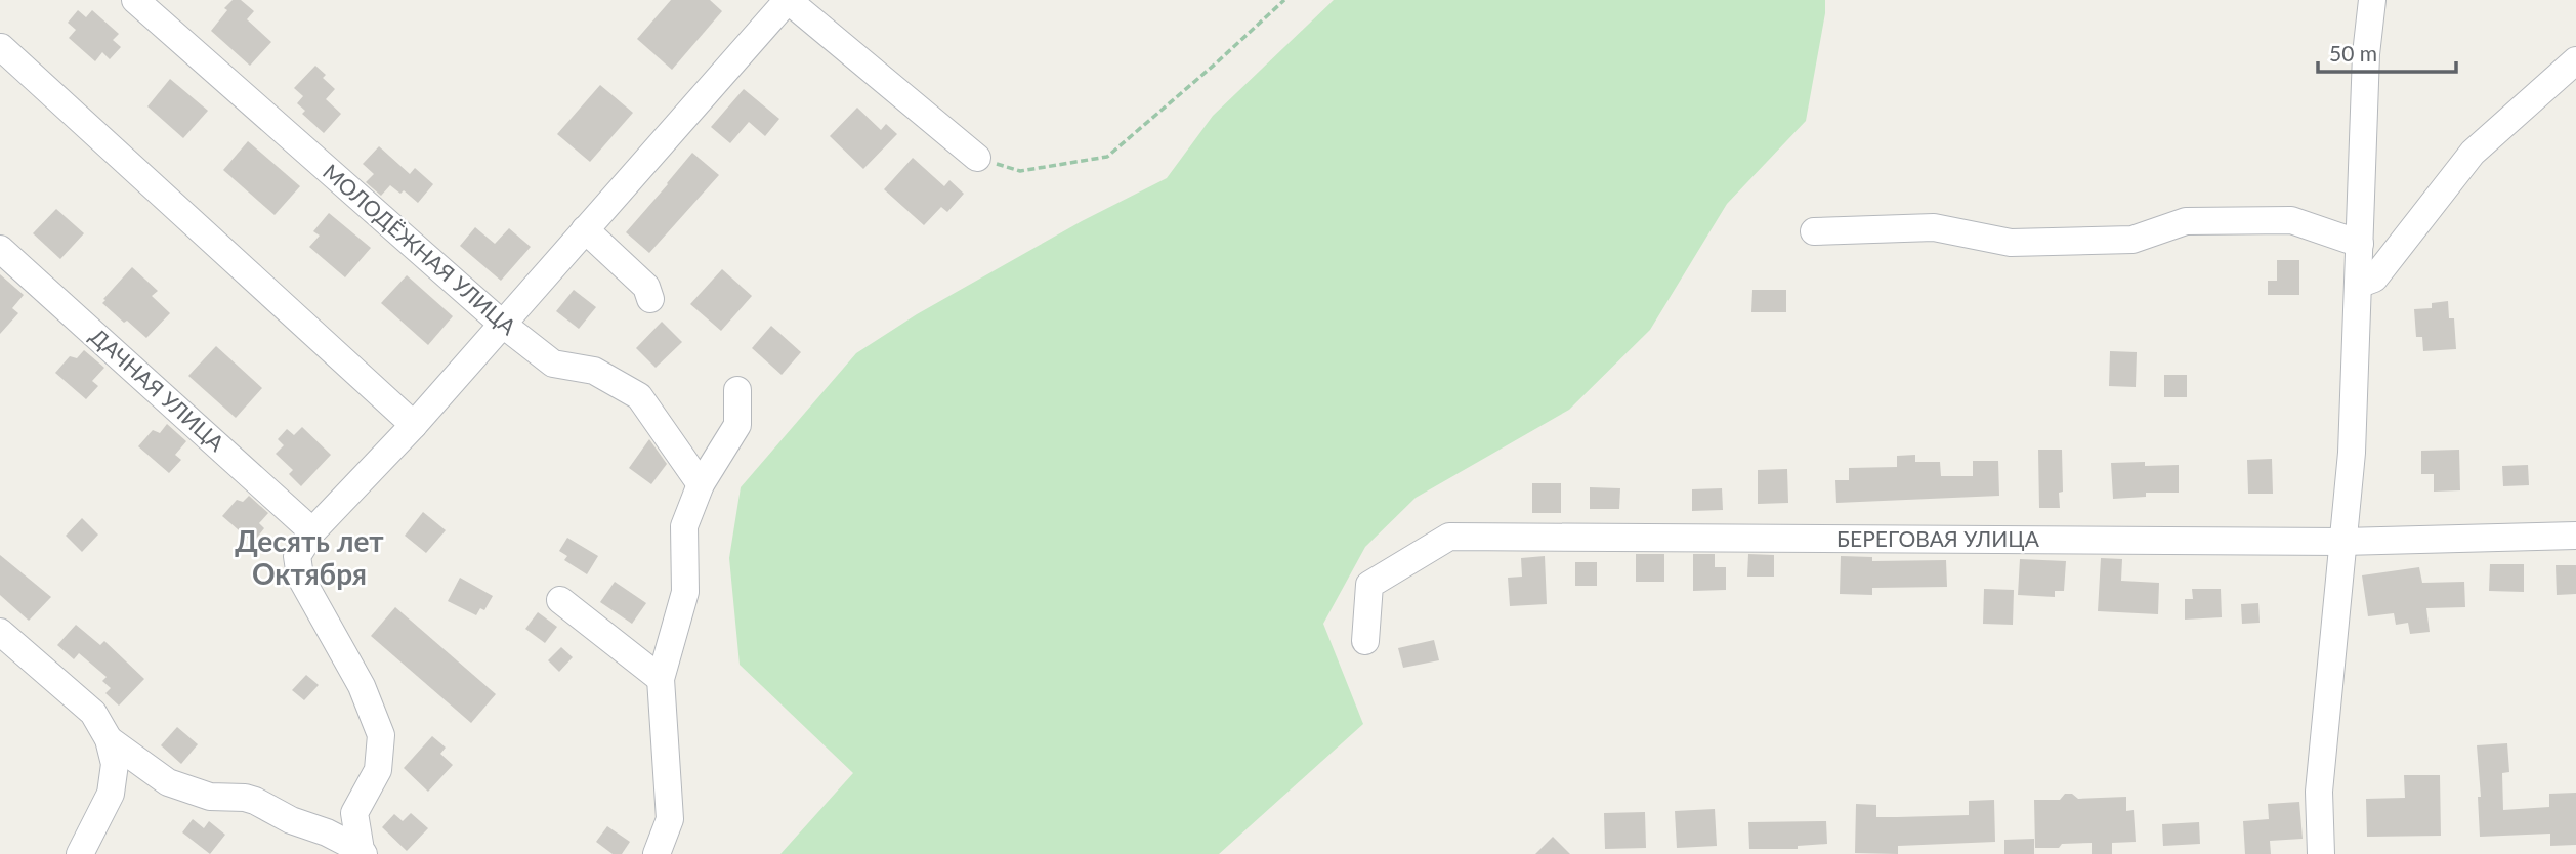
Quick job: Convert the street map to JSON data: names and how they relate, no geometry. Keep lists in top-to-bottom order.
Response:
{
  "streets": {
    "street": ["МОЛОДЁЖНАЯ УЛИЦА", "ДАЧНАЯ УЛИЦА", "БЕРЕГОВАЯ УЛИЦА"]
  },
  "districts": ["Десять лет Октября"],
  "scale_bar": "50 m"
}
